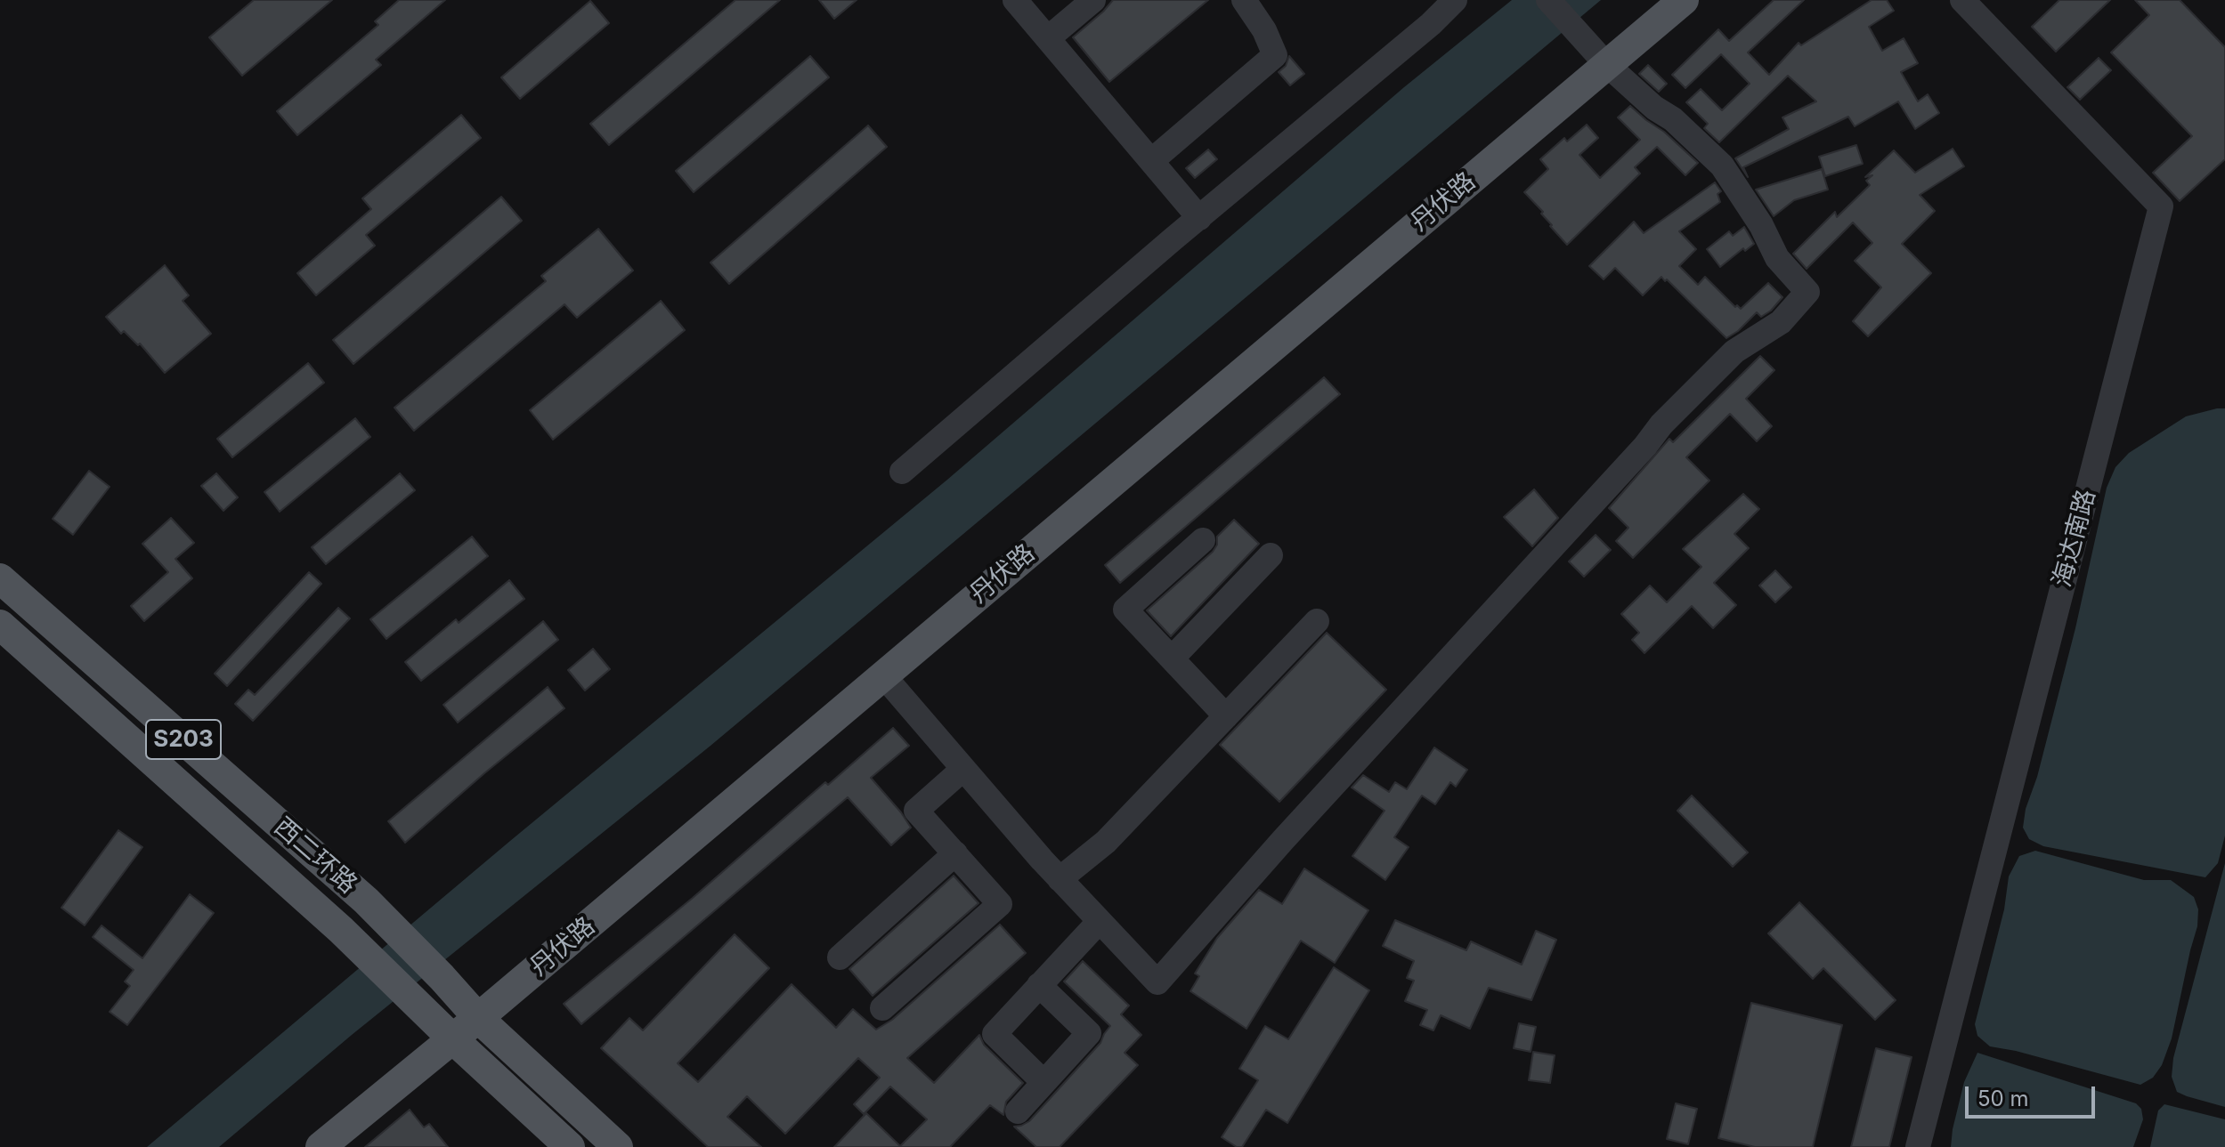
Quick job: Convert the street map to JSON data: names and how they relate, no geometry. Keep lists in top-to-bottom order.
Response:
{
  "streets": {
    "main road": ["丹伏路", "S203", "西二环路"],
    "street": ["海达南路"]
  },
  "crossings": [
    ["丹伏路", "西二环路"]
  ],
  "scale_bar": "50 m"
}
